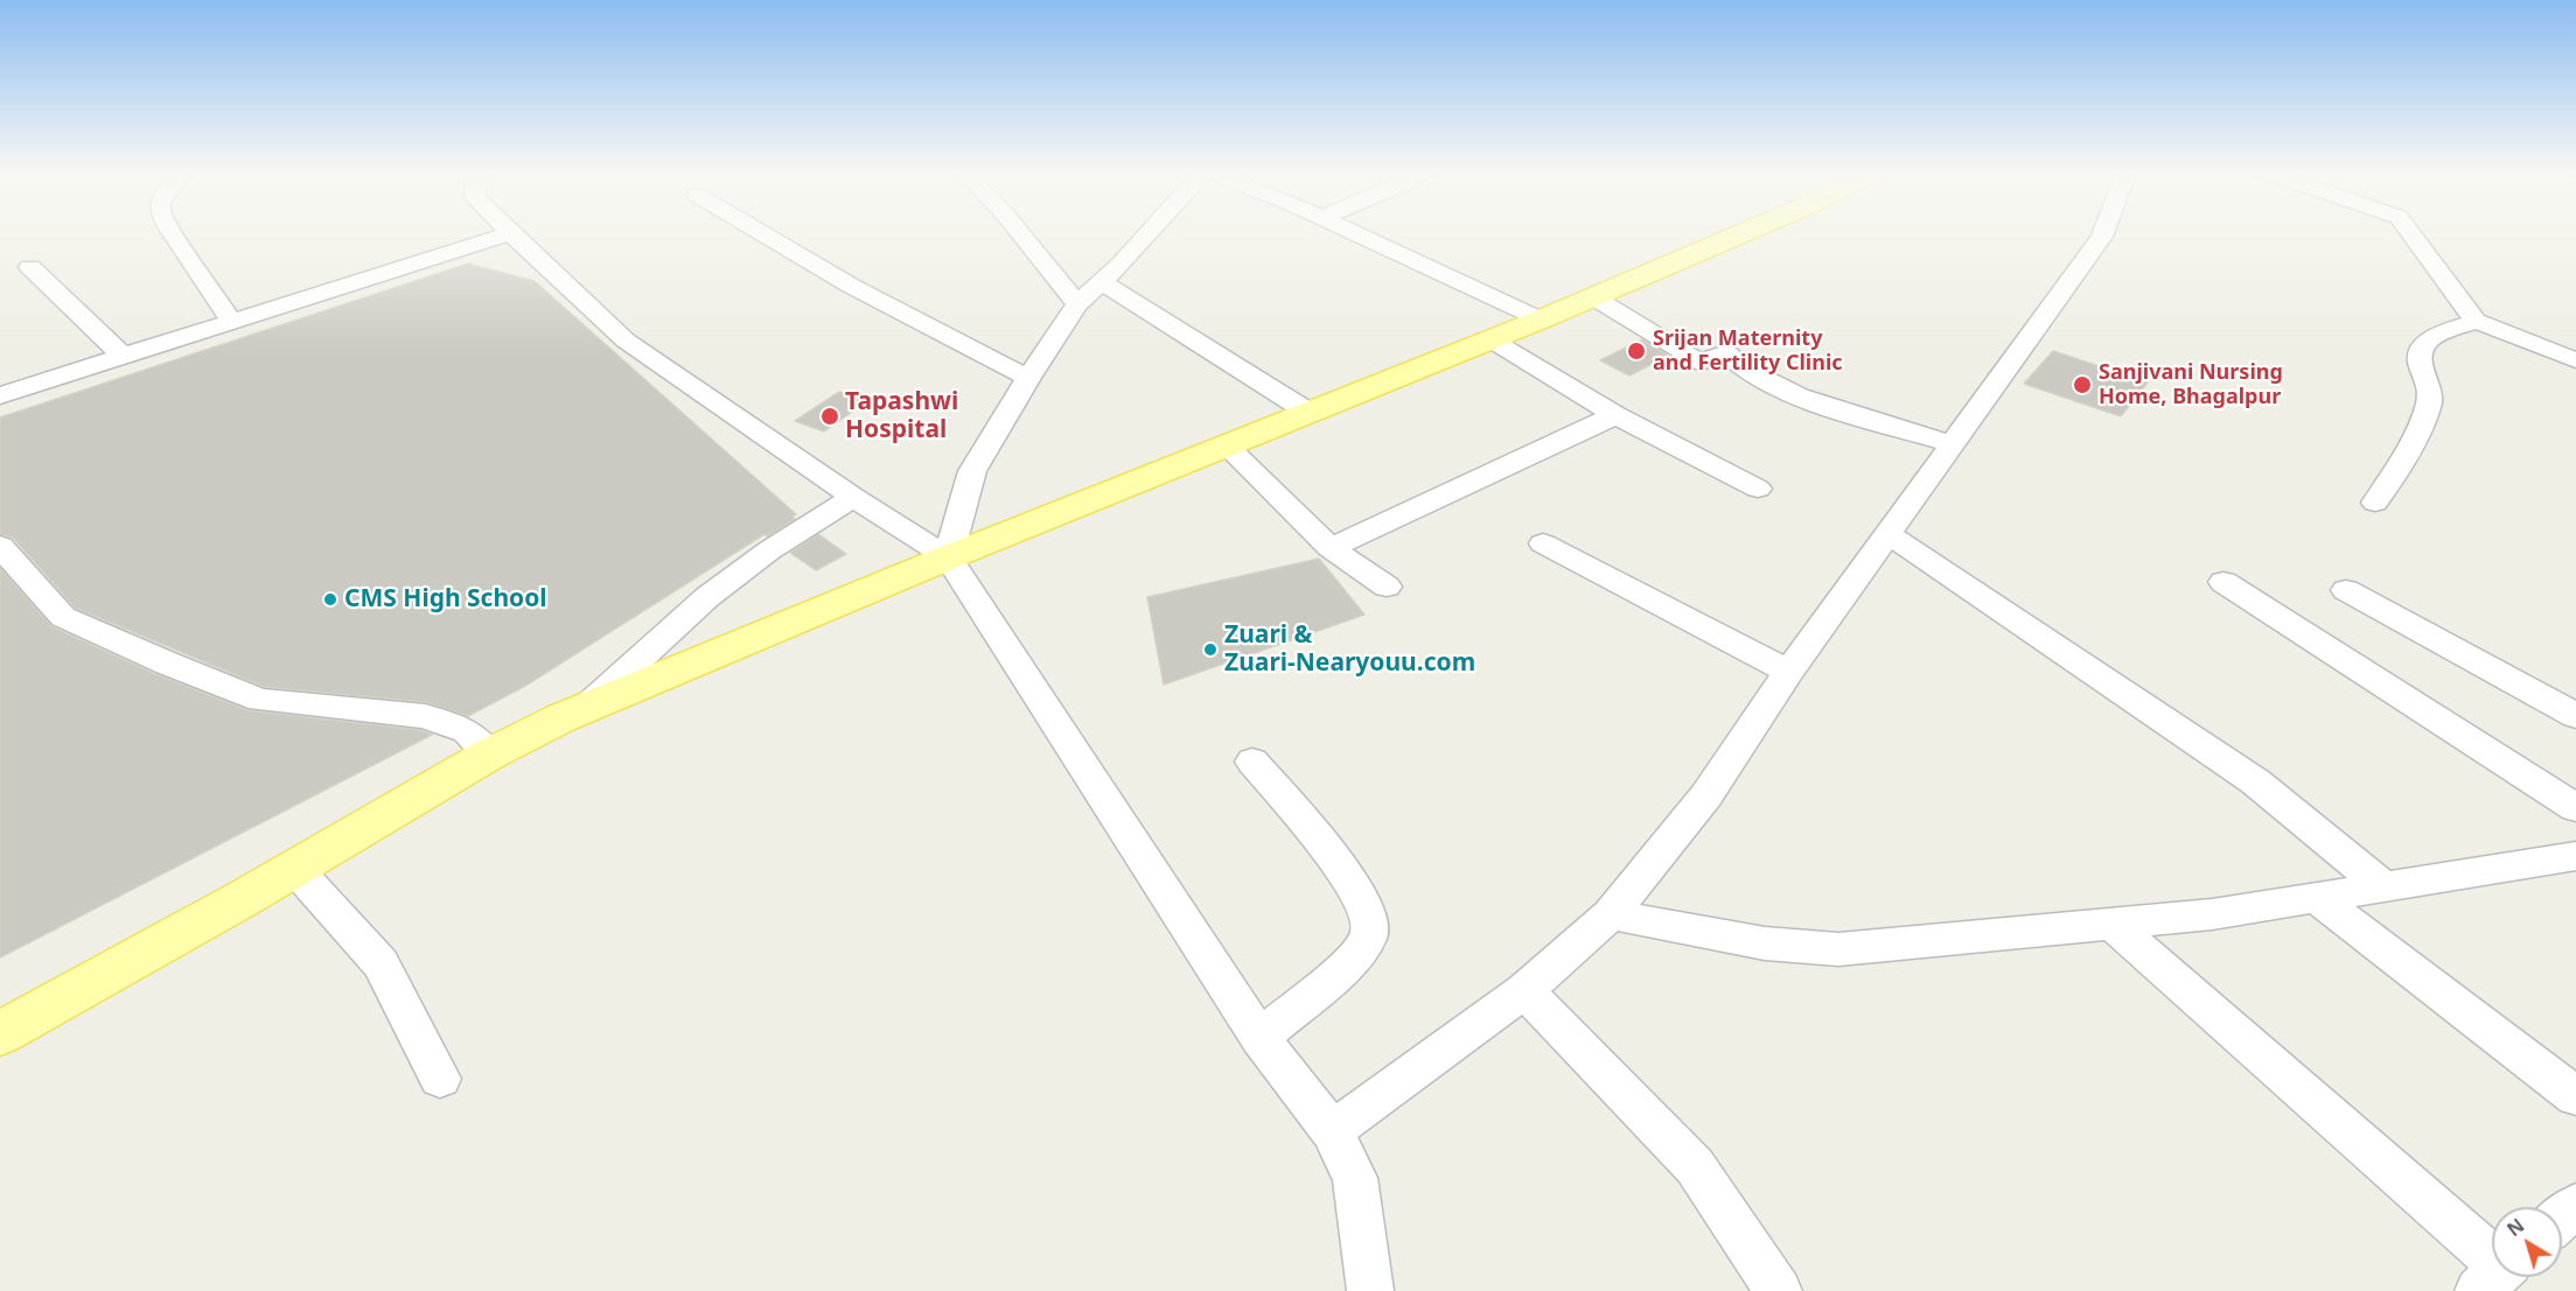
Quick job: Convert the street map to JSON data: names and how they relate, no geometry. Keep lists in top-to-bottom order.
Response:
{
  "places": [
    "Srijan Maternity and Fertility Clinic",
    "Sanjivani Nursing Home, Bhagalpur",
    "Tapashwi Hospital",
    "CMS High School",
    "Zuari & Zuari-Nearyouu.com"
  ],
  "north": "top left"
}
